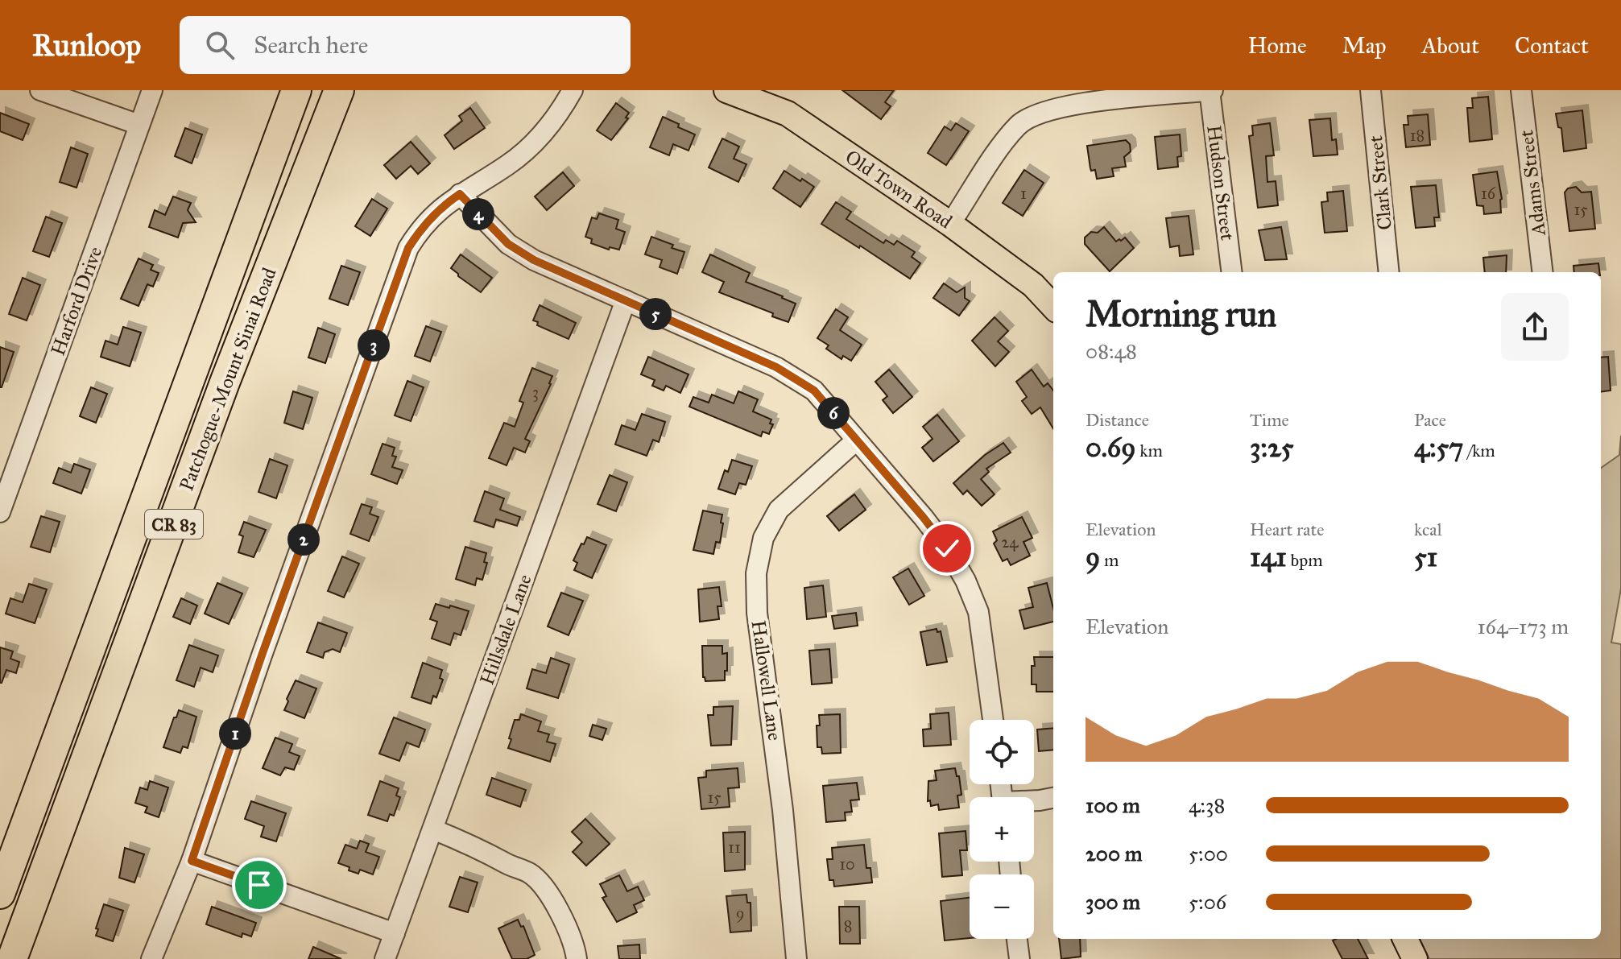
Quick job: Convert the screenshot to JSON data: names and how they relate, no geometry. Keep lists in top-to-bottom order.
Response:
{
  "streets": {
    "highway": ["Patchogue-Mount Sinai Road", "CR 83"],
    "main road": ["Old Town Road"],
    "street": [
      "Hudson Street",
      "Clark Street",
      "Adams Street",
      "Harford Drive",
      "Hillsdale Lane",
      "Hallowell Lane"
    ]
  },
  "house_numbers": [
    "18",
    "1",
    "16",
    "15",
    "3",
    "24",
    "15",
    "11",
    "10",
    "9",
    "8"
  ],
  "page": {
    "header": "Runloop",
    "search": "Search here",
    "nav": [
      "Home",
      "Map",
      "About",
      "Contact"
    ],
    "pins": [
      "4",
      "5",
      "3",
      "6",
      "2",
      "1"
    ],
    "heading": ["Morning run", "08:48"],
    "stats": [
      ["Distance", "0.69 km"],
      ["Time", "3:25"],
      ["Pace", "4:57 /km"],
      ["Elevation", "9 m"],
      ["Heart rate", "141 bpm"],
      ["kcal", "51"]
    ],
    "chart": ["Elevation", "164–173 m"],
    "map_buttons": ["+", "−"],
    "list": [
      {
        "name": "100 m",
        "note": "4:38"
      },
      {
        "name": "200 m",
        "note": "5:00"
      },
      {
        "name": "300 m",
        "note": "5:06"
      }
    ]
  }
}
